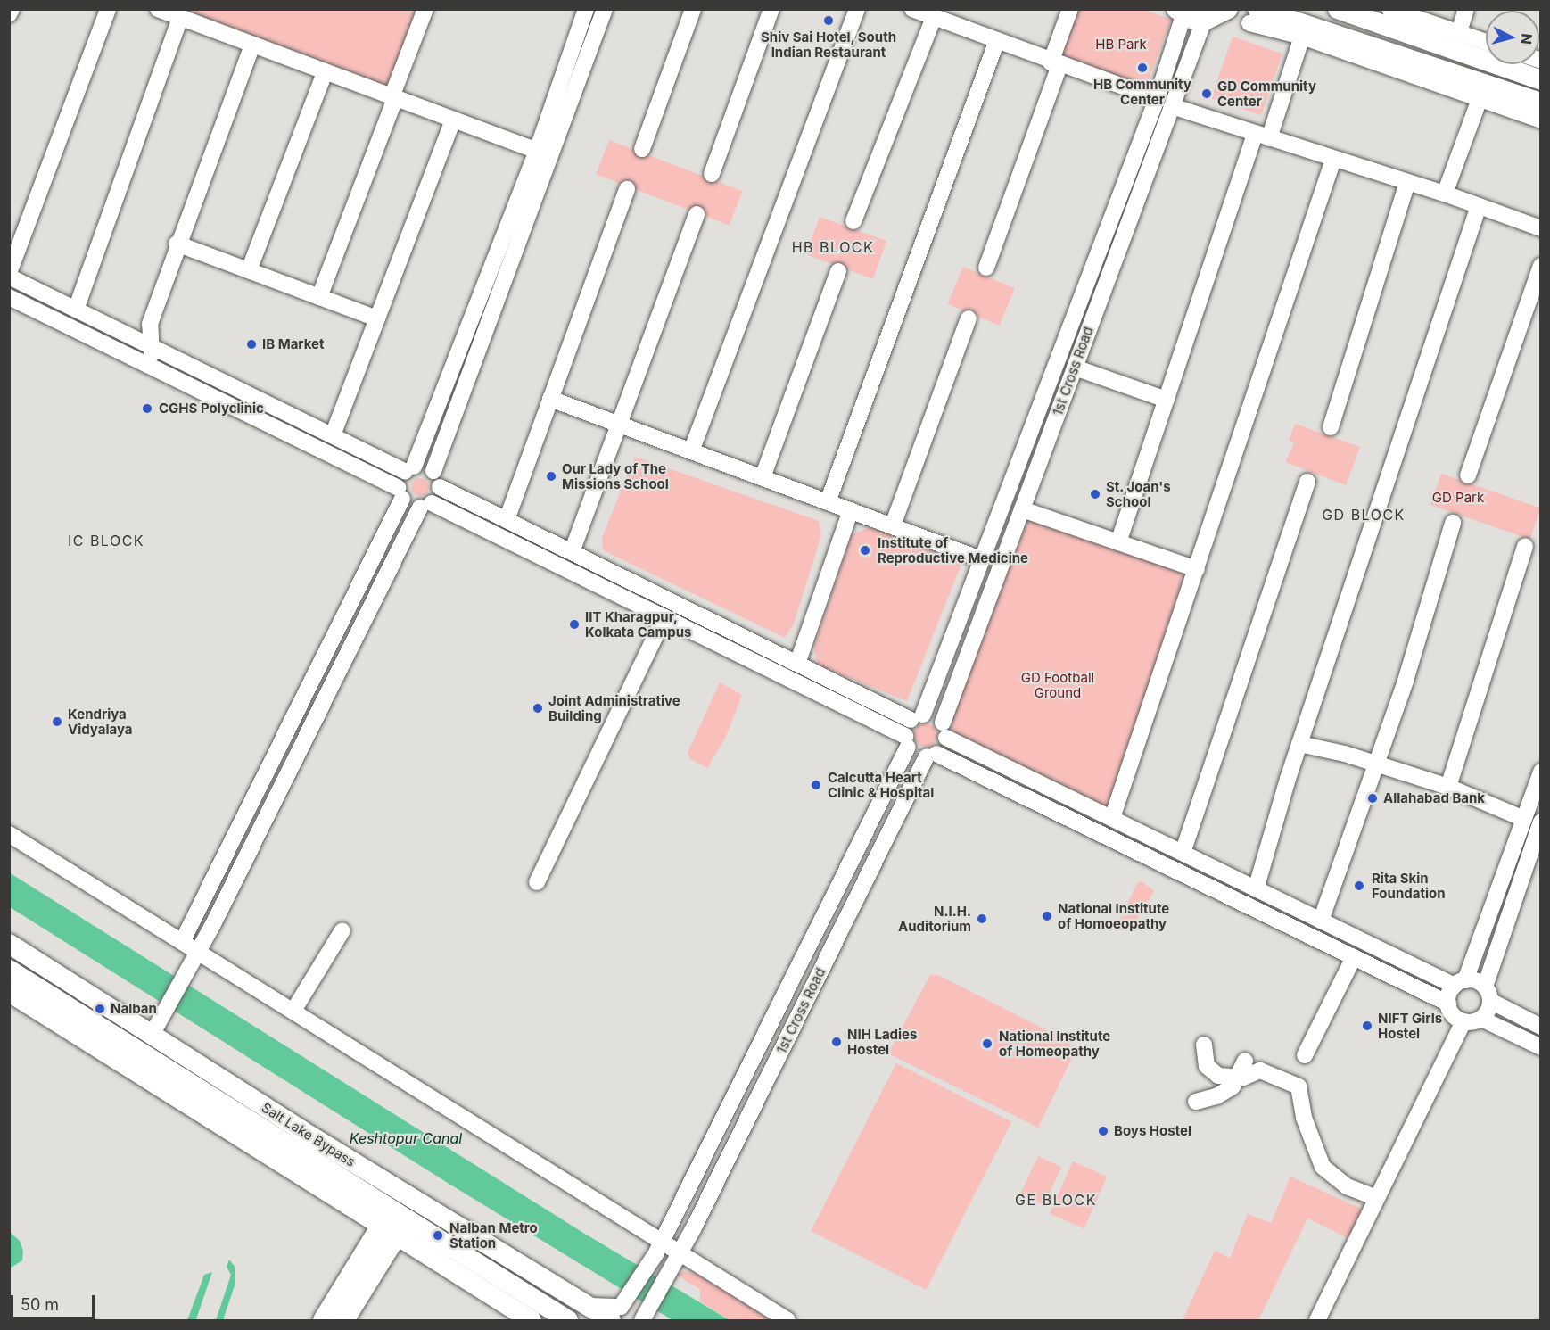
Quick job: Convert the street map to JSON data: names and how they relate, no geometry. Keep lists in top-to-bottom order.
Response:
{
  "streets": {
    "main road": ["Salt Lake Bypass"],
    "street": ["1st Cross Road"]
  },
  "crossings": [
    ["1st Cross Road", "Salt Lake Bypass"]
  ],
  "districts": [
    "HB BLOCK",
    "GD BLOCK",
    "IC BLOCK",
    "GE BLOCK"
  ],
  "water": ["Keshtopur Canal"],
  "parks": ["HB Park", "GD Park", "GD Football Ground"],
  "places": [
    "Shiv Sai Hotel, South Indian Restaurant",
    "HB Community Center",
    "GD Community Center",
    "IB Market",
    "CGHS Polyclinic",
    "Our Lady of The Missions School",
    "St. Joan's School",
    "Institute of Reproductive Medicine",
    "IIT Kharagpur, Kolkata Campus",
    "Joint Administrative Building",
    "Kendriya Vidyalaya",
    "Calcutta Heart Clinic & Hospital",
    "Allahabad Bank",
    "Rita Skin Foundation",
    "National Institute of Homoeopathy",
    "N.I.H. Auditorium",
    "Nalban",
    "NIFT Girls Hostel",
    "NIH Ladies Hostel",
    "National Institute of Homeopathy",
    "Boys Hostel",
    "Nalban Metro Station"
  ],
  "scale_bar": "50 m",
  "north": "right"
}
